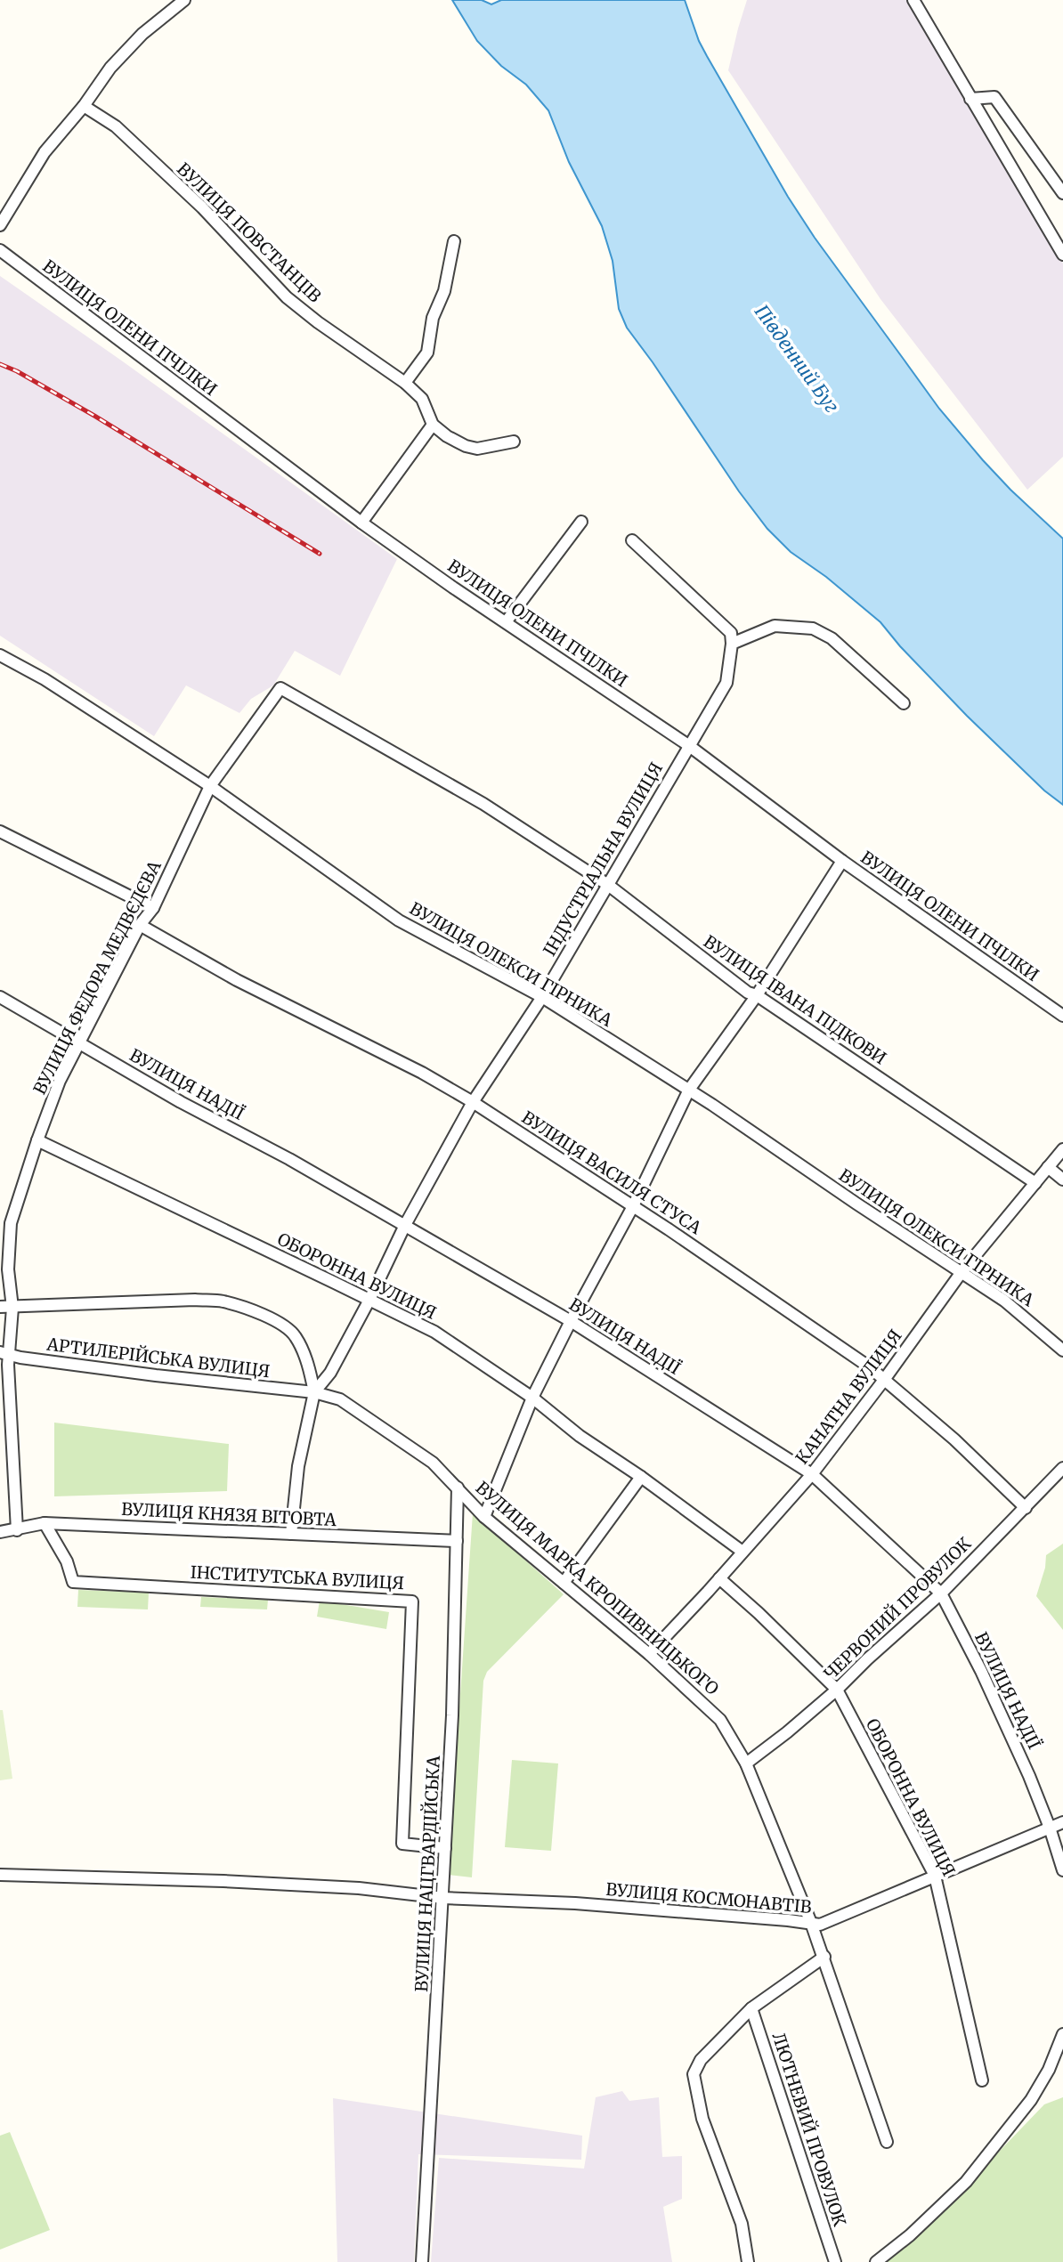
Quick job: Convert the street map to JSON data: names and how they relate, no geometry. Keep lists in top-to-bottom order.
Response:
{
  "streets": {
    "street": [
      "ВУЛИЦЯ ПОВСТАНЦІВ",
      "ВУЛИЦЯ ОЛЕНИ ПЧІЛКИ",
      "ІНДУСТРІАЛЬНА ВУЛИЦЯ",
      "ВУЛИЦЯ ОЛЕКСИ ГІРНИКА",
      "ВУЛИЦЯ ФЕДОРА МЕДВЄДЄВА",
      "ВУЛИЦЯ ІВАНА ПІДКОВИ",
      "ВУЛИЦЯ НАДІЇ",
      "ВУЛИЦЯ ВАСИЛЯ СТУСА",
      "ОБОРОННА ВУЛИЦЯ",
      "АРТИЛЕРІЙСЬКА ВУЛИЦЯ",
      "КАНАТНА ВУЛИЦЯ",
      "ВУЛИЦЯ КНЯЗЯ ВІТОВТА",
      "ІНСТИТУТСЬКА ВУЛИЦЯ",
      "ВУЛИЦЯ МАРКА КРОПИВНИЦЬКОГО",
      "ЧЕРВОНИЙ ПРОВУЛОК",
      "ВУЛИЦЯ НАЦГВАРДІЙСЬКА",
      "ВУЛИЦЯ КОСМОНАВТІВ",
      "ЛЮТНЕВИЙ ПРОВУЛОК"
    ]
  },
  "crossings": [
    ["ВУЛИЦЯ ОЛЕНИ ПЧІЛКИ", "ІНДУСТРІАЛЬНА ВУЛИЦЯ"],
    ["ІНДУСТРІАЛЬНА ВУЛИЦЯ", "ВУЛИЦЯ ОЛЕКСИ ГІРНИКА"],
    ["ІНДУСТРІАЛЬНА ВУЛИЦЯ", "ВУЛИЦЯ ІВАНА ПІДКОВИ"],
    ["ІНДУСТРІАЛЬНА ВУЛИЦЯ", "ВУЛИЦЯ НАДІЇ"],
    ["ІНДУСТРІАЛЬНА ВУЛИЦЯ", "ВУЛИЦЯ ВАСИЛЯ СТУСА"],
    ["ІНДУСТРІАЛЬНА ВУЛИЦЯ", "ОБОРОННА ВУЛИЦЯ"],
    ["ІНДУСТРІАЛЬНА ВУЛИЦЯ", "АРТИЛЕРІЙСЬКА ВУЛИЦЯ"],
    ["ІНДУСТРІАЛЬНА ВУЛИЦЯ", "ВУЛИЦЯ МАРКА КРОПИВНИЦЬКОГО"],
    ["ВУЛИЦЯ ОЛЕКСИ ГІРНИКА", "ВУЛИЦЯ ФЕДОРА МЕДВЄДЄВА"],
    ["ВУЛИЦЯ ОЛЕКСИ ГІРНИКА", "КАНАТНА ВУЛИЦЯ"],
    ["ВУЛИЦЯ ФЕДОРА МЕДВЄДЄВА", "ВУЛИЦЯ ІВАНА ПІДКОВИ"],
    ["ВУЛИЦЯ ФЕДОРА МЕДВЄДЄВА", "ВУЛИЦЯ НАДІЇ"],
    ["ВУЛИЦЯ ФЕДОРА МЕДВЄДЄВА", "ВУЛИЦЯ ВАСИЛЯ СТУСА"],
    ["ВУЛИЦЯ ФЕДОРА МЕДВЄДЄВА", "ОБОРОННА ВУЛИЦЯ"],
    ["ВУЛИЦЯ ФЕДОРА МЕДВЄДЄВА", "АРТИЛЕРІЙСЬКА ВУЛИЦЯ"],
    ["ВУЛИЦЯ ФЕДОРА МЕДВЄДЄВА", "ВУЛИЦЯ КНЯЗЯ ВІТОВТА"],
    ["ВУЛИЦЯ ІВАНА ПІДКОВИ", "КАНАТНА ВУЛИЦЯ"],
    ["ВУЛИЦЯ НАДІЇ", "КАНАТНА ВУЛИЦЯ"],
    ["ВУЛИЦЯ НАДІЇ", "ЧЕРВОНИЙ ПРОВУЛОК"],
    ["ВУЛИЦЯ НАДІЇ", "ВУЛИЦЯ КОСМОНАВТІВ"],
    ["ВУЛИЦЯ ВАСИЛЯ СТУСА", "КАНАТНА ВУЛИЦЯ"],
    ["ВУЛИЦЯ ВАСИЛЯ СТУСА", "ЧЕРВОНИЙ ПРОВУЛОК"],
    ["ОБОРОННА ВУЛИЦЯ", "КАНАТНА ВУЛИЦЯ"],
    ["ОБОРОННА ВУЛИЦЯ", "ЧЕРВОНИЙ ПРОВУЛОК"],
    ["ОБОРОННА ВУЛИЦЯ", "ВУЛИЦЯ КОСМОНАВТІВ"],
    ["АРТИЛЕРІЙСЬКА ВУЛИЦЯ", "ВУЛИЦЯ МАРКА КРОПИВНИЦЬКОГО"],
    ["КАНАТНА ВУЛИЦЯ", "ВУЛИЦЯ МАРКА КРОПИВНИЦЬКОГО"],
    ["ВУЛИЦЯ КНЯЗЯ ВІТОВТА", "ІНСТИТУТСЬКА ВУЛИЦЯ"],
    ["ВУЛИЦЯ КНЯЗЯ ВІТОВТА", "ВУЛИЦЯ НАЦГВАРДІЙСЬКА"],
    ["ІНСТИТУТСЬКА ВУЛИЦЯ", "ВУЛИЦЯ НАЦГВАРДІЙСЬКА"],
    ["ВУЛИЦЯ МАРКА КРОПИВНИЦЬКОГО", "ЧЕРВОНИЙ ПРОВУЛОК"],
    ["ВУЛИЦЯ МАРКА КРОПИВНИЦЬКОГО", "ВУЛИЦЯ НАЦГВАРДІЙСЬКА"],
    ["ВУЛИЦЯ МАРКА КРОПИВНИЦЬКОГО", "ВУЛИЦЯ КОСМОНАВТІВ"],
    ["ВУЛИЦЯ НАЦГВАРДІЙСЬКА", "ВУЛИЦЯ КОСМОНАВТІВ"]
  ],
  "water": ["Південний Буг"]
}
